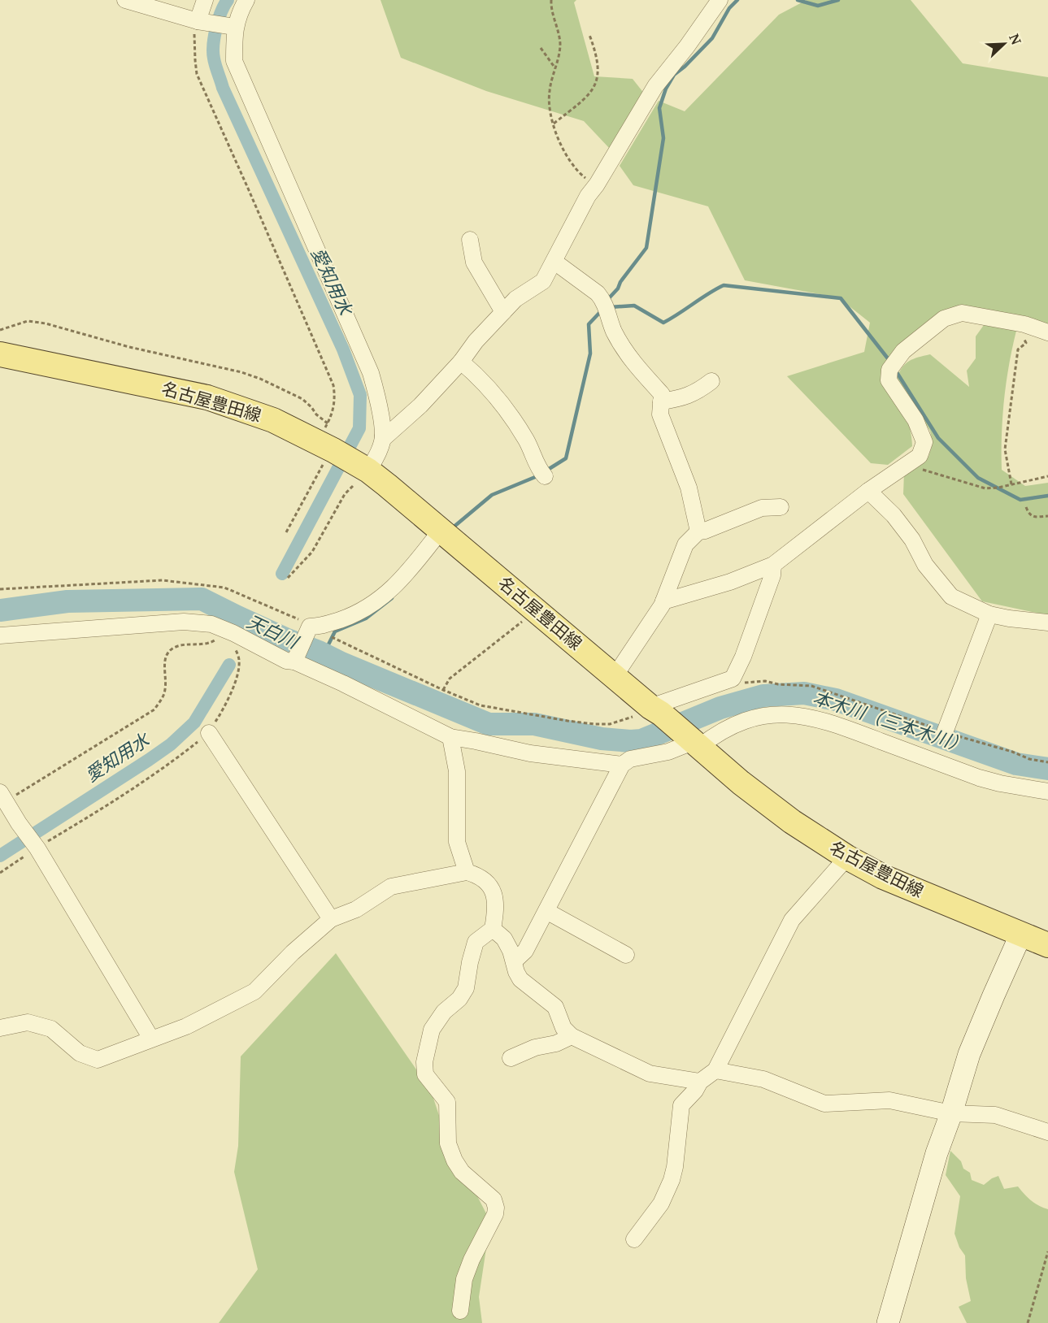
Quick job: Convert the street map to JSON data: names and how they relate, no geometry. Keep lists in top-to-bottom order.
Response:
{
  "streets": {
    "main road": ["名古屋豊田線"]
  },
  "water": ["愛知用水", "天白川", "本木川（三本木川）"],
  "north": "top right"
}
